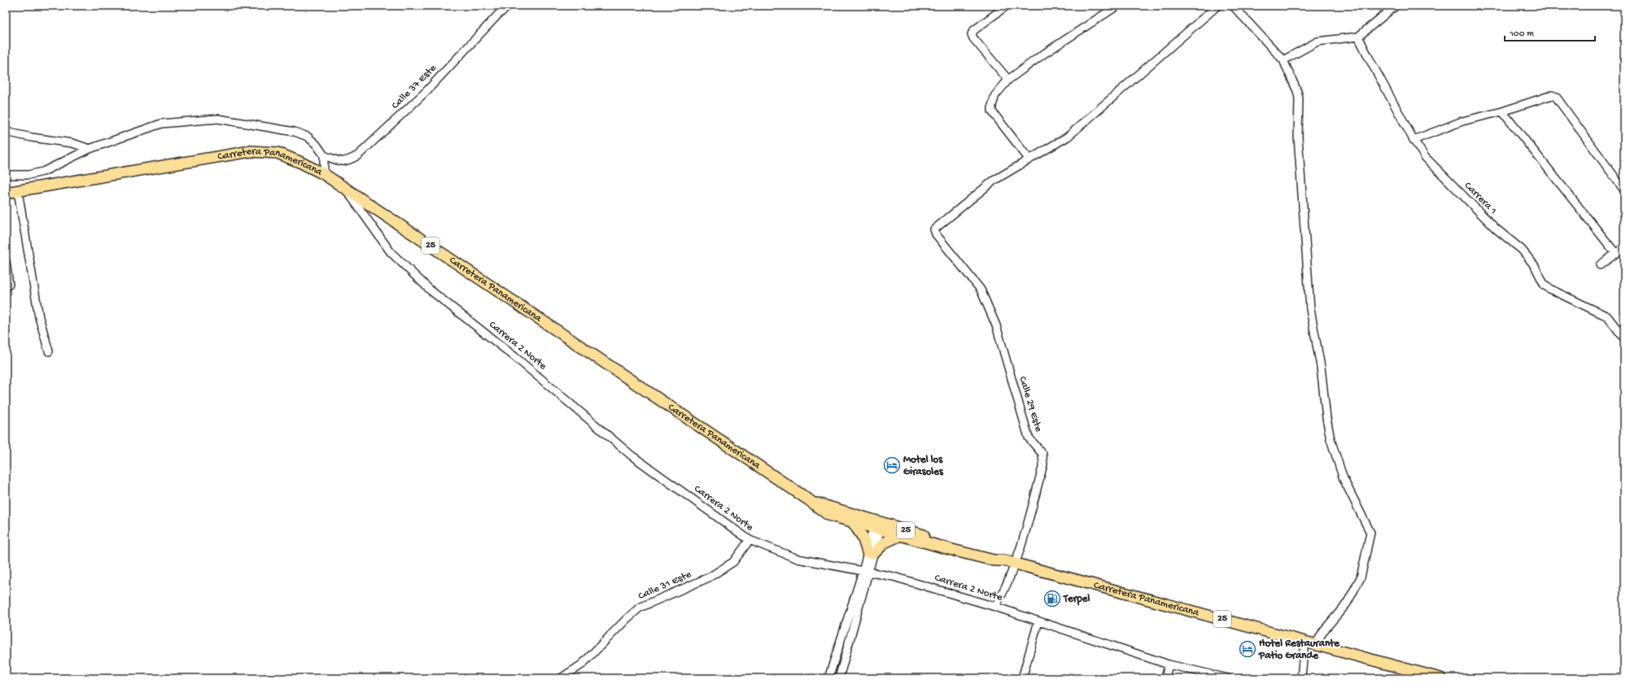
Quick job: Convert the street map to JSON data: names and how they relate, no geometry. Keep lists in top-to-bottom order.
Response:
{
  "streets": {
    "highway": ["Carretera Panamericana", "25"],
    "street": [
      "Calle 37 Este",
      "Carrera 1",
      "Carrera 2 Norte",
      "Calle 29 Este",
      "Calle 31 Este"
    ]
  },
  "crossings": [
    ["Carretera Panamericana", "Carrera 2 Norte"],
    ["Carretera Panamericana", "Calle 29 Este"],
    ["Carrera 2 Norte", "Calle 29 Este"],
    ["Carrera 2 Norte", "Calle 31 Este"]
  ],
  "places": {
    "hotel": ["Motel los Girasoles", "Hotel Restaurante Patio Grande"],
    "fuel station": ["Terpel"]
  },
  "scale_bar": "100 m"
}
